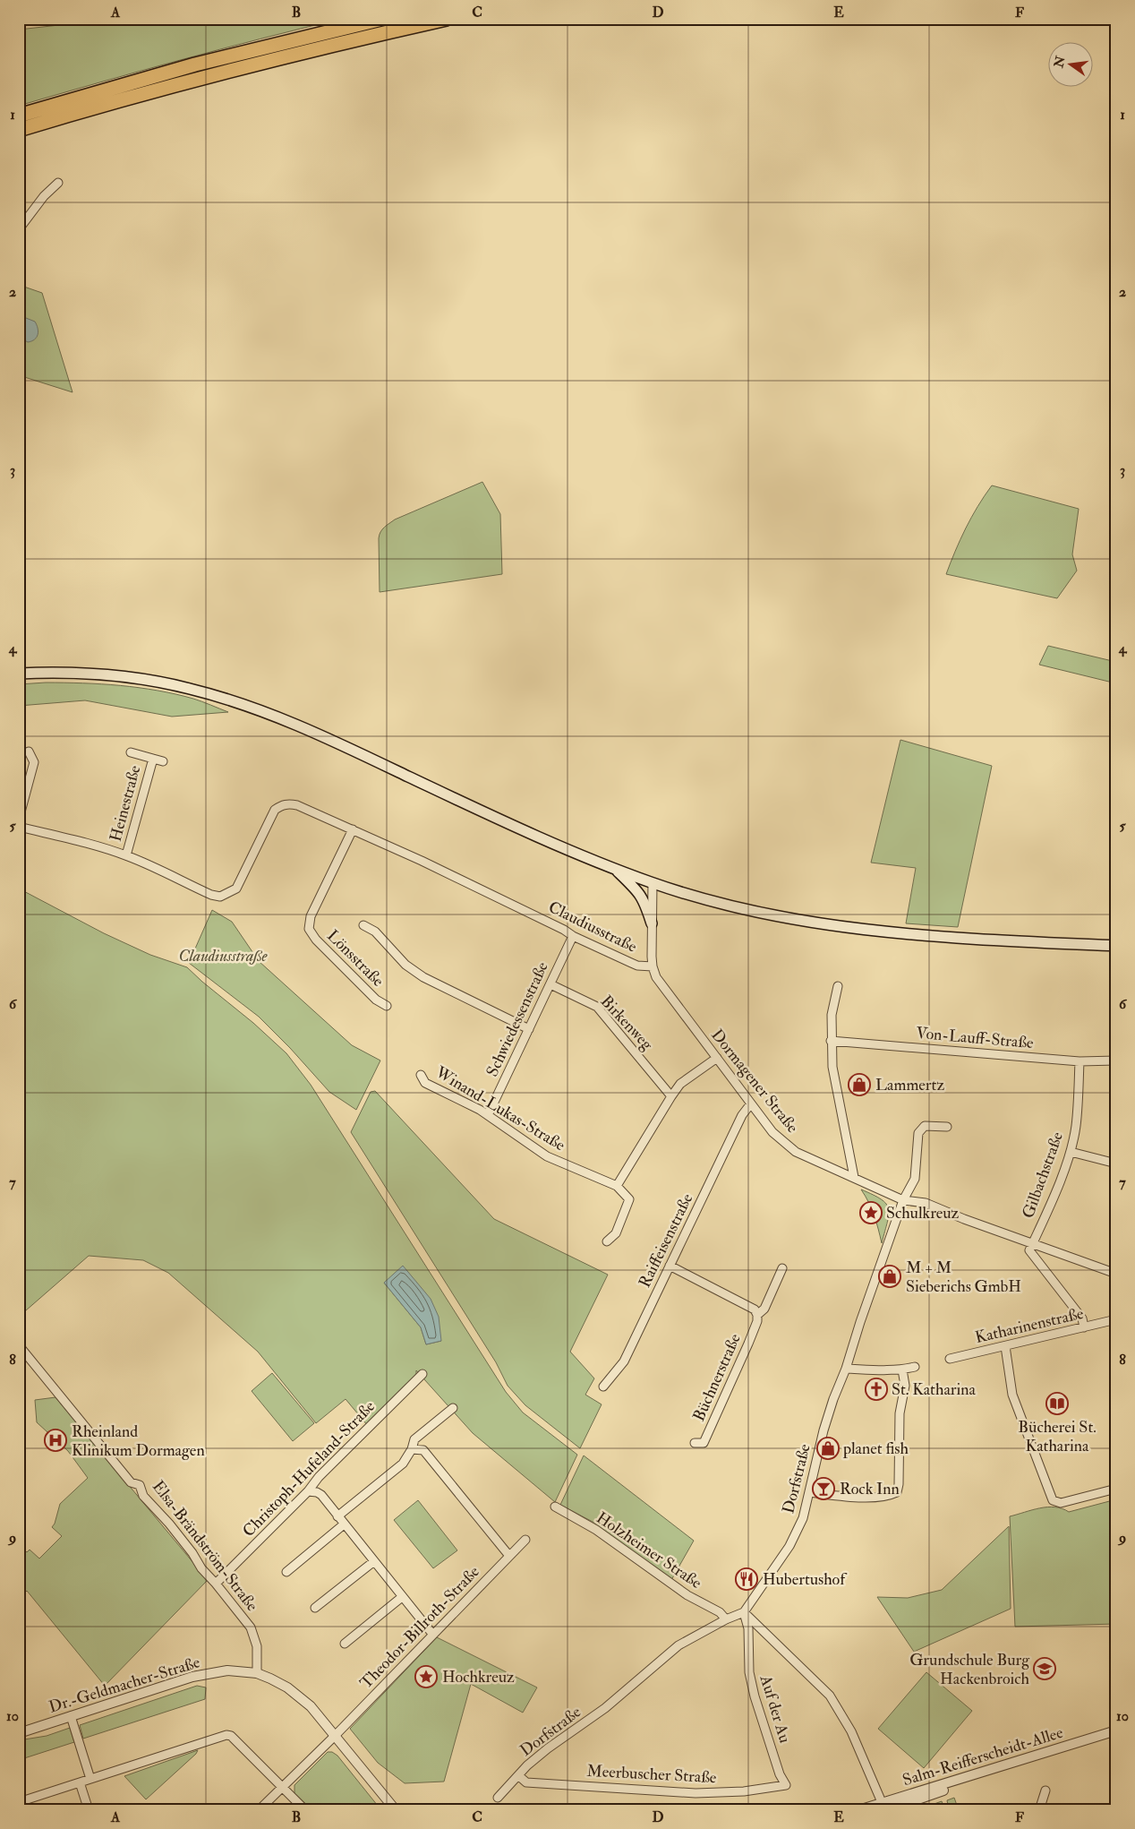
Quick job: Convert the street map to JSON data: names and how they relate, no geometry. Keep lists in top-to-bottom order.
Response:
{
  "streets": {
    "street": [
      "Heinestraße",
      "Claudiusstraße",
      "Lönsstraße",
      "Schwiedessenstraße",
      "Birkenweg",
      "Von-Lauff-Straße",
      "Dormagener Straße",
      "Winand-Lukas-Straße",
      "Gilbachstraße",
      "Raiffeisenstraße",
      "Katharinenstraße",
      "Büchnerstraße",
      "Christoph-Hufeland-Straße",
      "Dorfstraße",
      "Elsa-Brändström-Straße",
      "Holzheimer Straße",
      "Theodor-Billroth-Straße",
      "Dr.-Geldmacher-Straße",
      "Auf der Au",
      "Salm-Reifferscheidt-Allee",
      "Meerbuscher Straße"
    ]
  },
  "crossings": [
    ["Heinestraße", "Claudiusstraße"],
    ["Claudiusstraße", "Lönsstraße"],
    ["Claudiusstraße", "Schwiedessenstraße"],
    ["Claudiusstraße", "Dormagener Straße"],
    ["Schwiedessenstraße", "Birkenweg"],
    ["Schwiedessenstraße", "Winand-Lukas-Straße"],
    ["Von-Lauff-Straße", "Gilbachstraße"],
    ["Dormagener Straße", "Gilbachstraße"],
    ["Dormagener Straße", "Raiffeisenstraße"],
    ["Dormagener Straße", "Dorfstraße"],
    ["Christoph-Hufeland-Straße", "Elsa-Brändström-Straße"],
    ["Dorfstraße", "Holzheimer Straße"],
    ["Dorfstraße", "Auf der Au"],
    ["Dorfstraße", "Meerbuscher Straße"],
    ["Elsa-Brändström-Straße", "Dr.-Geldmacher-Straße"],
    ["Theodor-Billroth-Straße", "Dr.-Geldmacher-Straße"],
    ["Auf der Au", "Meerbuscher Straße"]
  ],
  "parks": ["Claudiusstraße"],
  "places": {
    "shop": ["Lammertz", "M + M Sieberichs GmbH", "planet fish"],
    "place": ["Schulkreuz", "Hochkreuz"],
    "church": ["St. Katharina"],
    "library": ["Bücherei St. Katharina"],
    "hospital": ["Rheinland Klinikum Dormagen"],
    "bar": ["Rock Inn"],
    "restaurant": ["Hubertushof"],
    "school or university": ["Grundschule Burg Hackenbroich"]
  },
  "north": "left",
  "grid": {
    "columns": [
      "A",
      "B",
      "C",
      "D",
      "E",
      "F"
    ],
    "rows": [
      "1",
      "2",
      "3",
      "4",
      "5",
      "6",
      "7",
      "8",
      "9",
      "10"
    ]
  }
}
